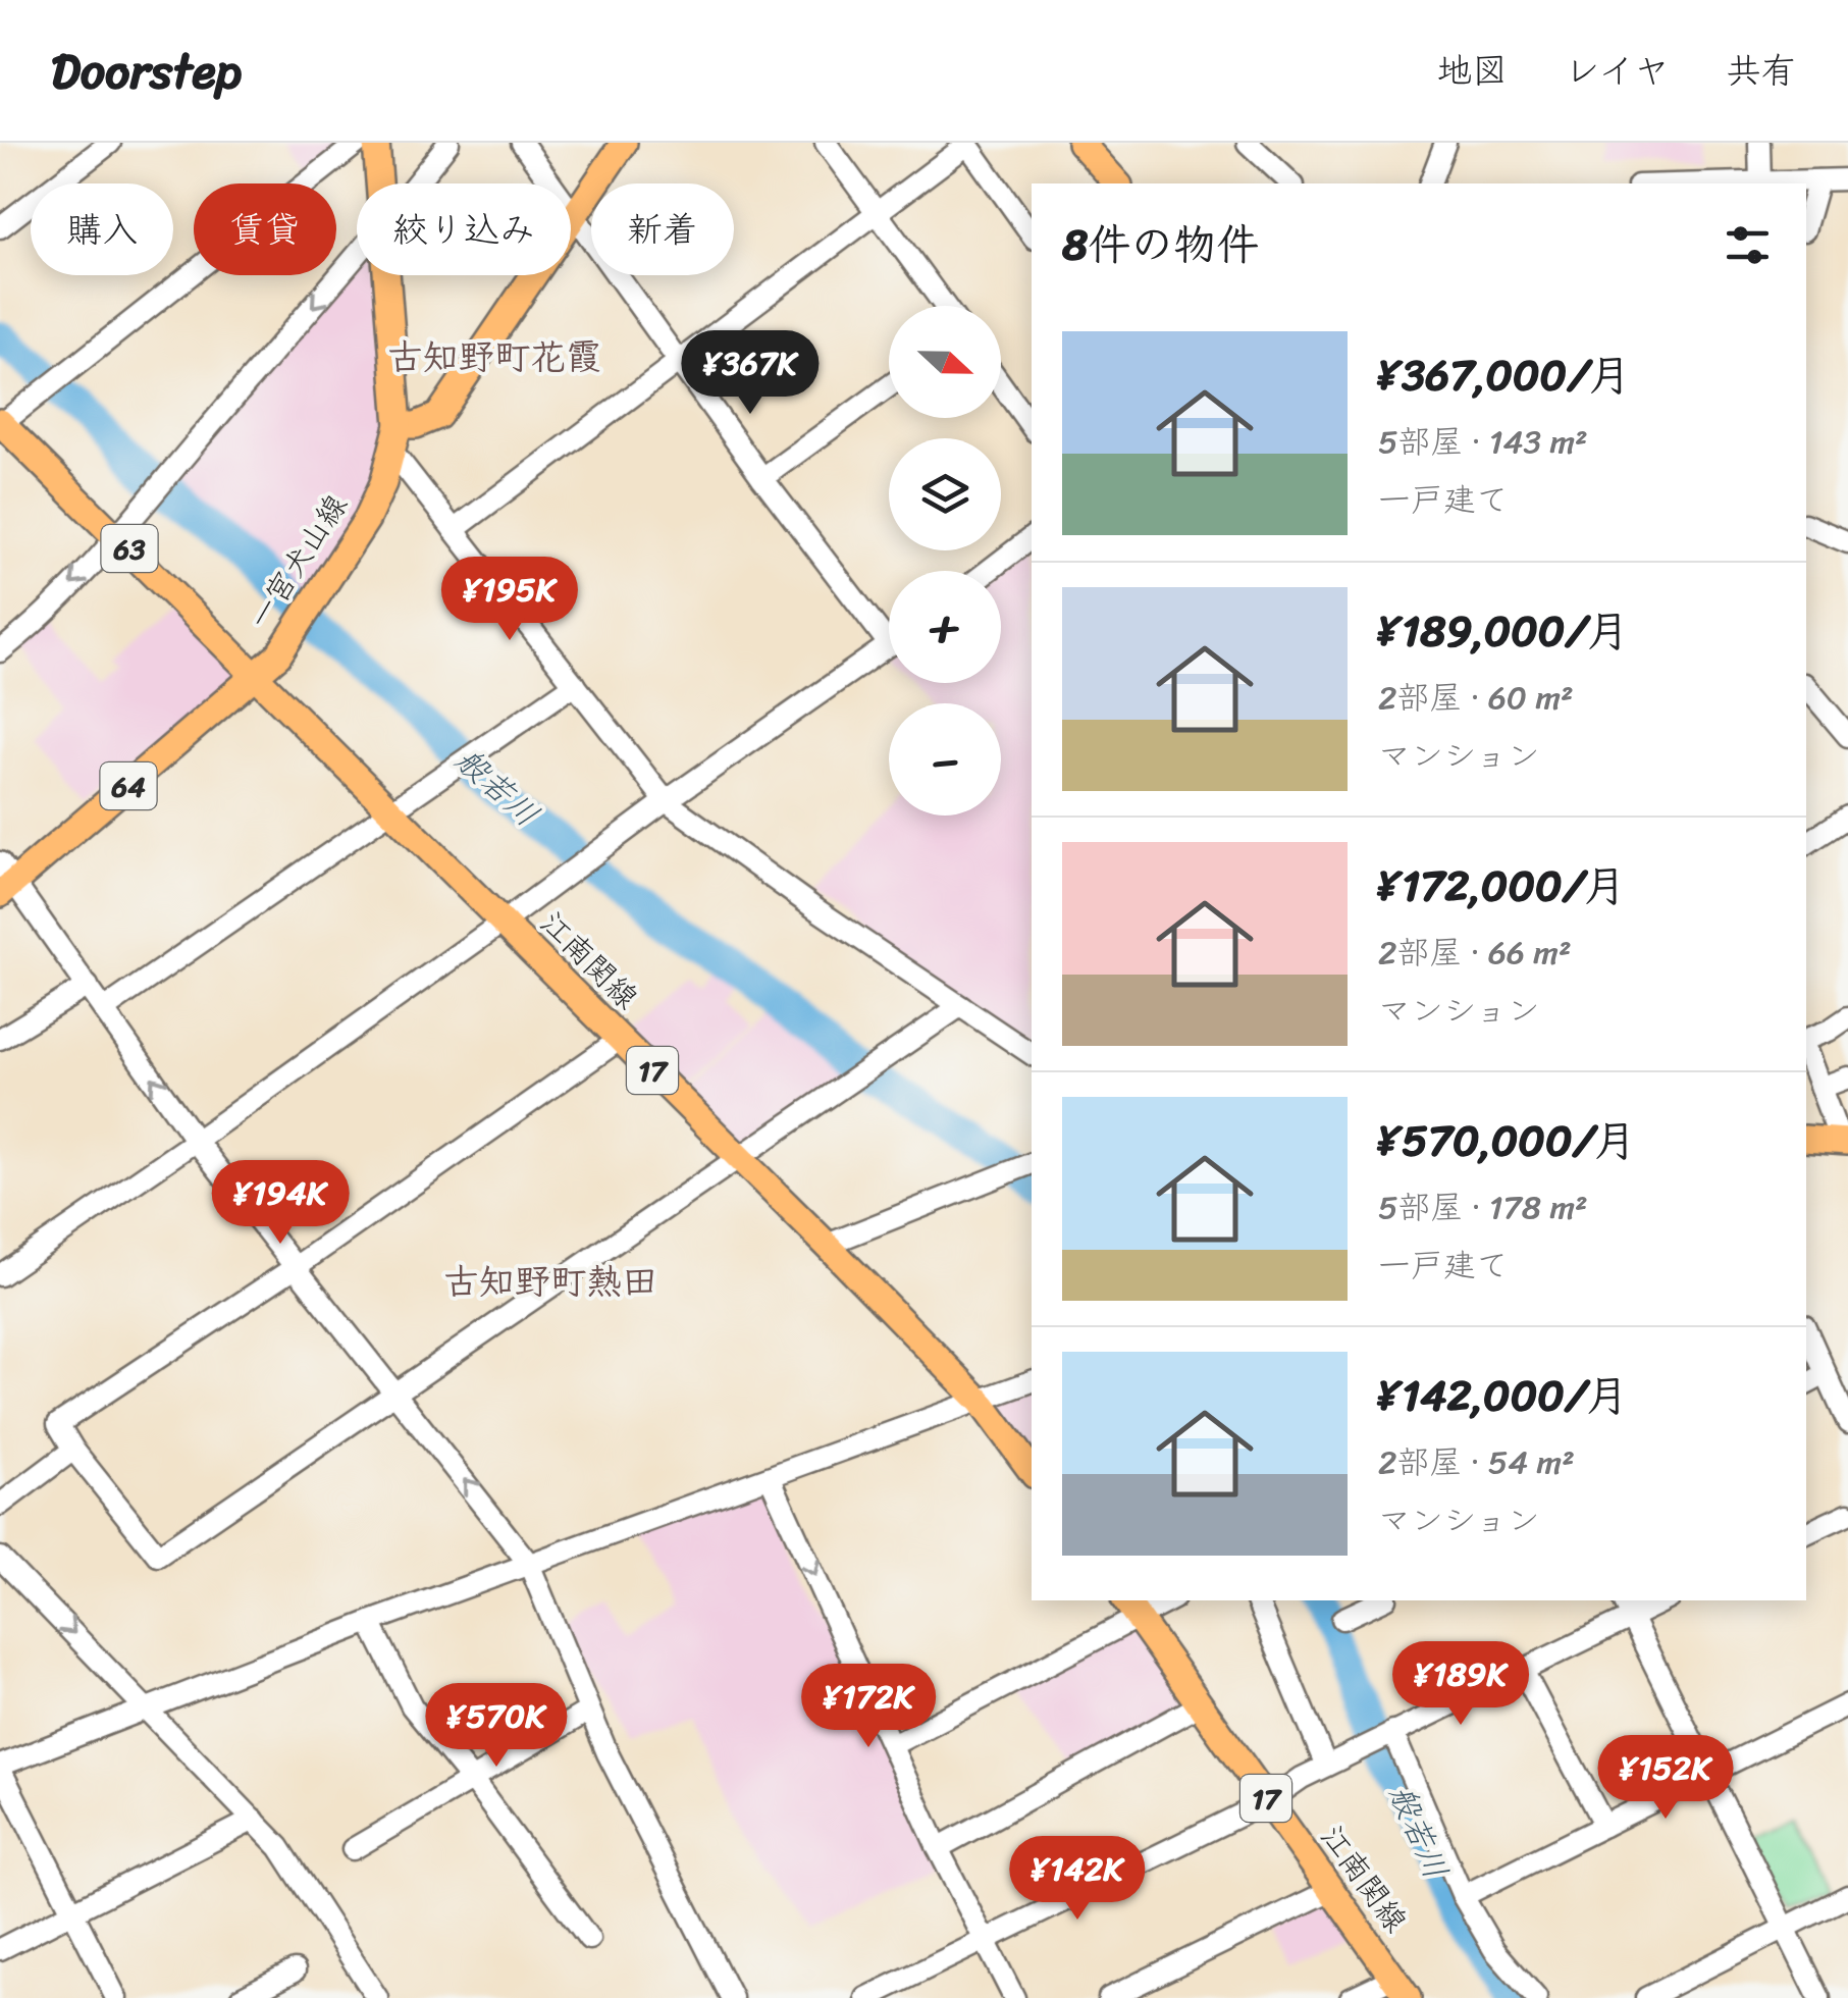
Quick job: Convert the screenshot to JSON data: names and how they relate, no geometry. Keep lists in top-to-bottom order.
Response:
{
  "streets": {
    "main road": [
      "63",
      "一宮犬山線",
      "64",
      "江南関線",
      "17"
    ]
  },
  "crossings": [
    ["63", "一宮犬山線"],
    ["63", "江南関線"],
    ["一宮犬山線", "江南関線"]
  ],
  "districts": ["古知野町花霞", "古知野町熱田"],
  "water": ["般若川"],
  "north": "right",
  "page": {
    "header": "Doorstep",
    "nav": ["地図", "レイヤ", "共有"],
    "chip": [
      "購入",
      "賃貸",
      "絞り込み",
      "新着"
    ],
    "heading": "8件の物件",
    "map_buttons": ["+", "−"],
    "list": [
      {
        "name": "¥367,000/月",
        "note": "5部屋 · 143 m² · 一戸建て"
      },
      {
        "name": "¥189,000/月",
        "note": "2部屋 · 60 m² · マンション"
      },
      {
        "name": "¥172,000/月",
        "note": "2部屋 · 66 m² · マンション"
      },
      {
        "name": "¥570,000/月",
        "note": "5部屋 · 178 m² · 一戸建て"
      },
      {
        "name": "¥142,000/月",
        "note": "2部屋 · 54 m² · マンション"
      }
    ],
    "price": [
      "¥367K",
      "¥195K",
      "¥194K",
      "¥189K",
      "¥172K",
      "¥570K",
      "¥152K",
      "¥142K"
    ]
  }
}
